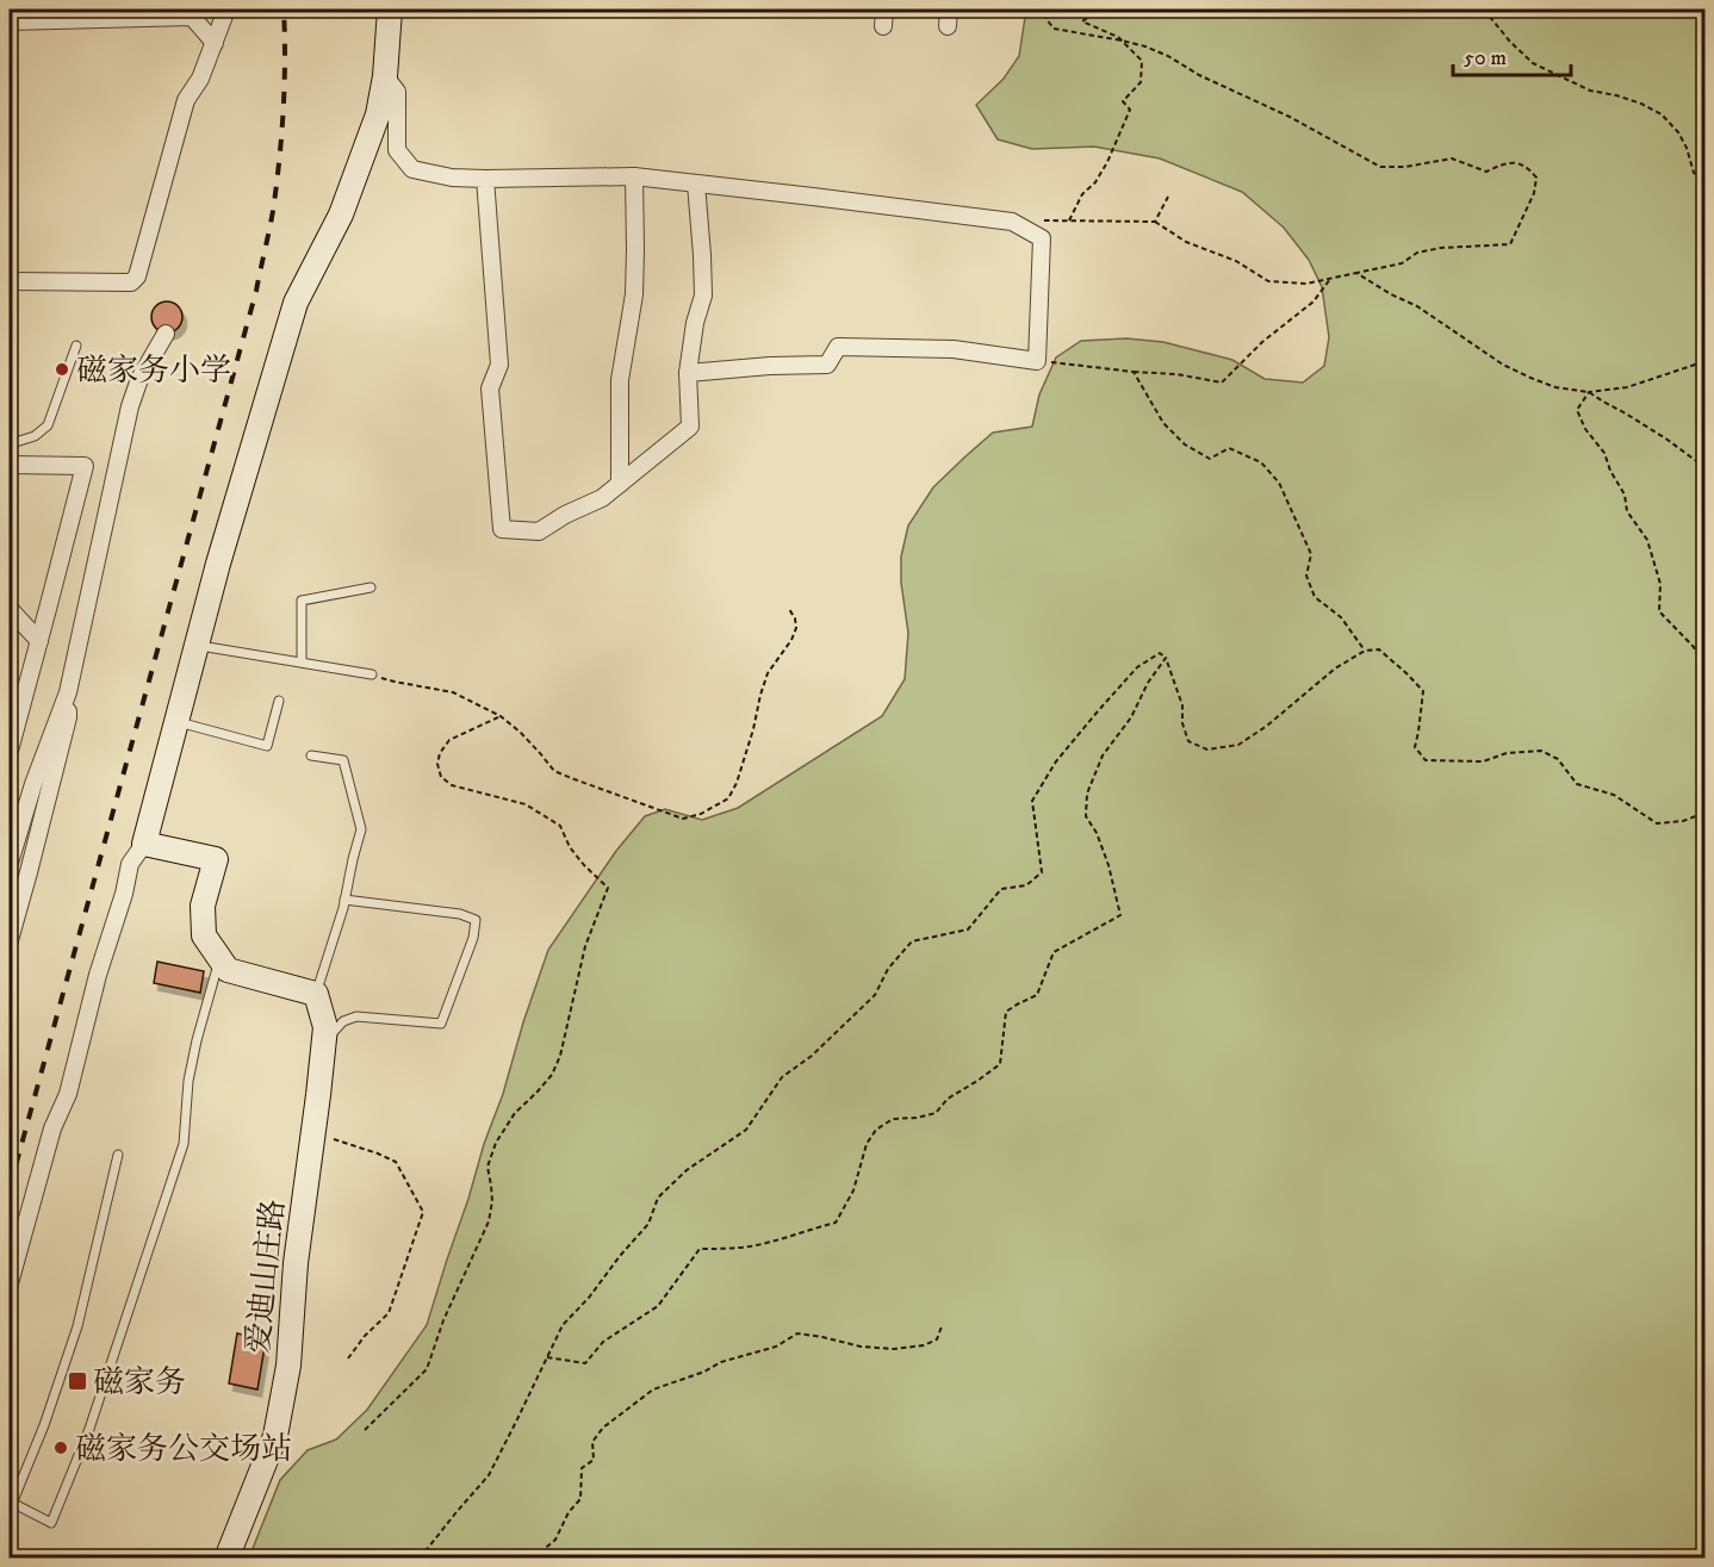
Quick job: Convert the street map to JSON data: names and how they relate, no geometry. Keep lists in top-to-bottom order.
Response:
{
  "streets": {
    "street": ["爱迪山庄路"]
  },
  "places": {
    "other": ["磁家务小学", "磁家务公交场站"],
    "transit": ["磁家务"]
  },
  "scale_bar": "50 m"
}
